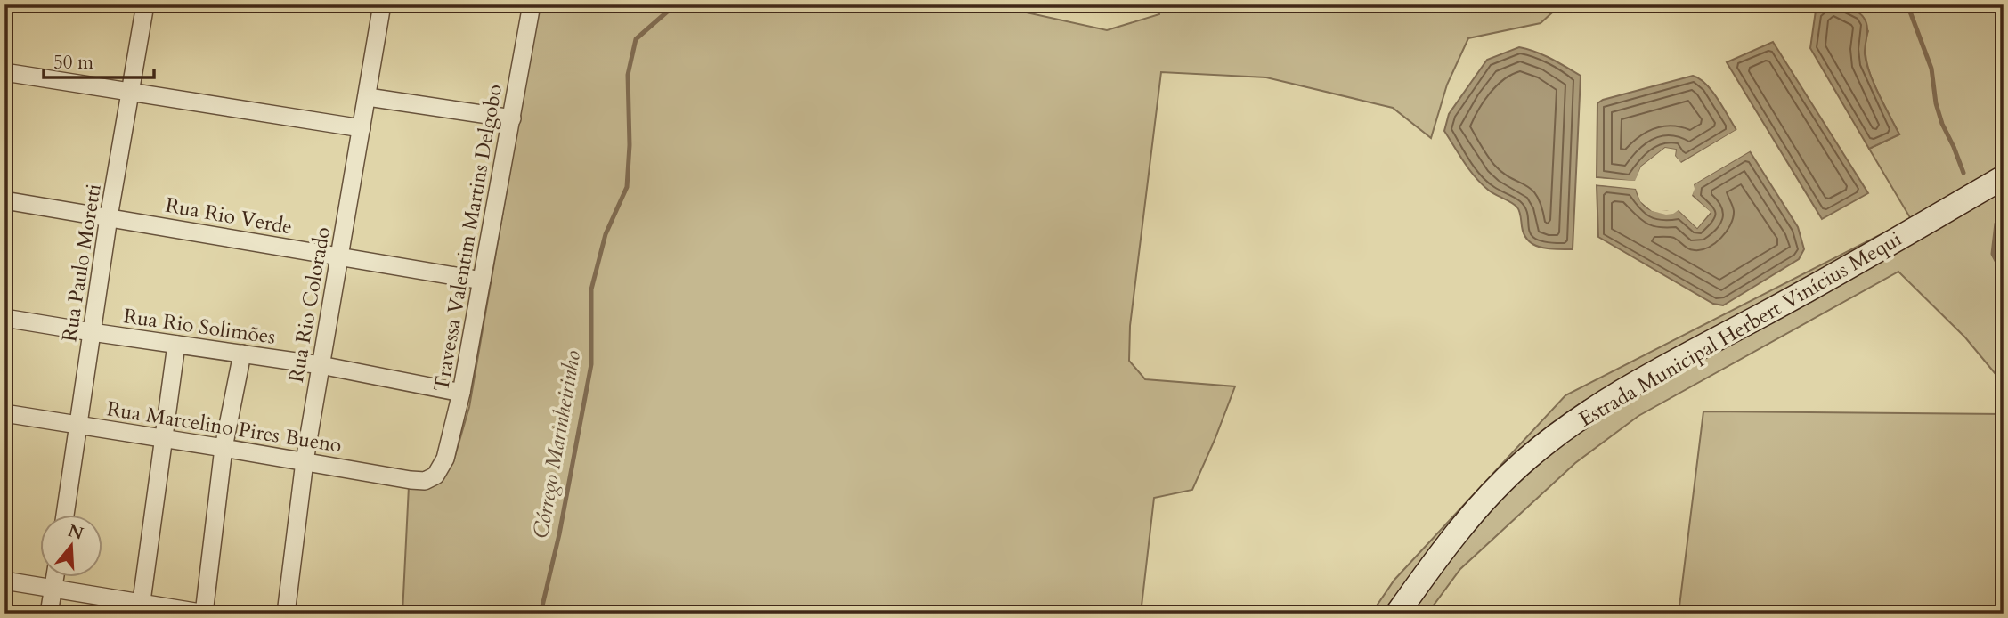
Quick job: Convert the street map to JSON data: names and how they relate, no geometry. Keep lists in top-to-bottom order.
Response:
{
  "streets": {
    "main road": ["Estrada Municipal Herbert Vinícius Mequi"],
    "street": [
      "Rua Rio Verde",
      "Travessa Valentim Martins Delgobo",
      "Rua Paulo Moretti",
      "Rua Rio Colorado",
      "Rua Rio Solimões",
      "Rua Marcelino Pires Bueno"
    ]
  },
  "crossings": [
    ["Rua Rio Verde", "Travessa Valentim Martins Delgobo"],
    ["Rua Rio Verde", "Rua Paulo Moretti"],
    ["Rua Rio Verde", "Rua Rio Colorado"],
    ["Travessa Valentim Martins Delgobo", "Rua Rio Solimões"],
    ["Travessa Valentim Martins Delgobo", "Rua Marcelino Pires Bueno"],
    ["Rua Paulo Moretti", "Rua Rio Solimões"],
    ["Rua Paulo Moretti", "Rua Marcelino Pires Bueno"],
    ["Rua Rio Colorado", "Rua Rio Solimões"],
    ["Rua Rio Colorado", "Rua Marcelino Pires Bueno"]
  ],
  "water": ["Córrego Marinheirinho"],
  "scale_bar": "50 m",
  "north": "top"
}
